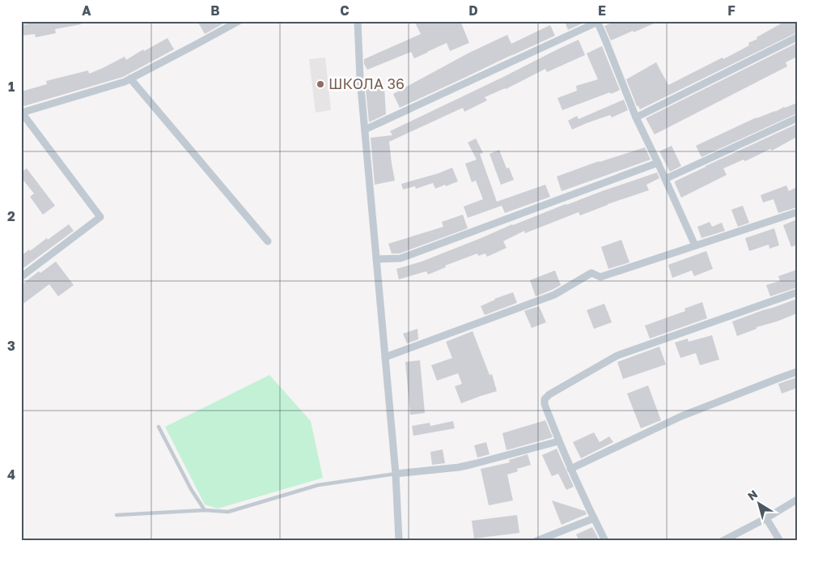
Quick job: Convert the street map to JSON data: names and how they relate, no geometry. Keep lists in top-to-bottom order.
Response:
{
  "places": ["ШКОЛА 36"],
  "north": "top left",
  "grid": {
    "columns": [
      "A",
      "B",
      "C",
      "D",
      "E",
      "F"
    ],
    "rows": [
      "1",
      "2",
      "3",
      "4"
    ]
  }
}
